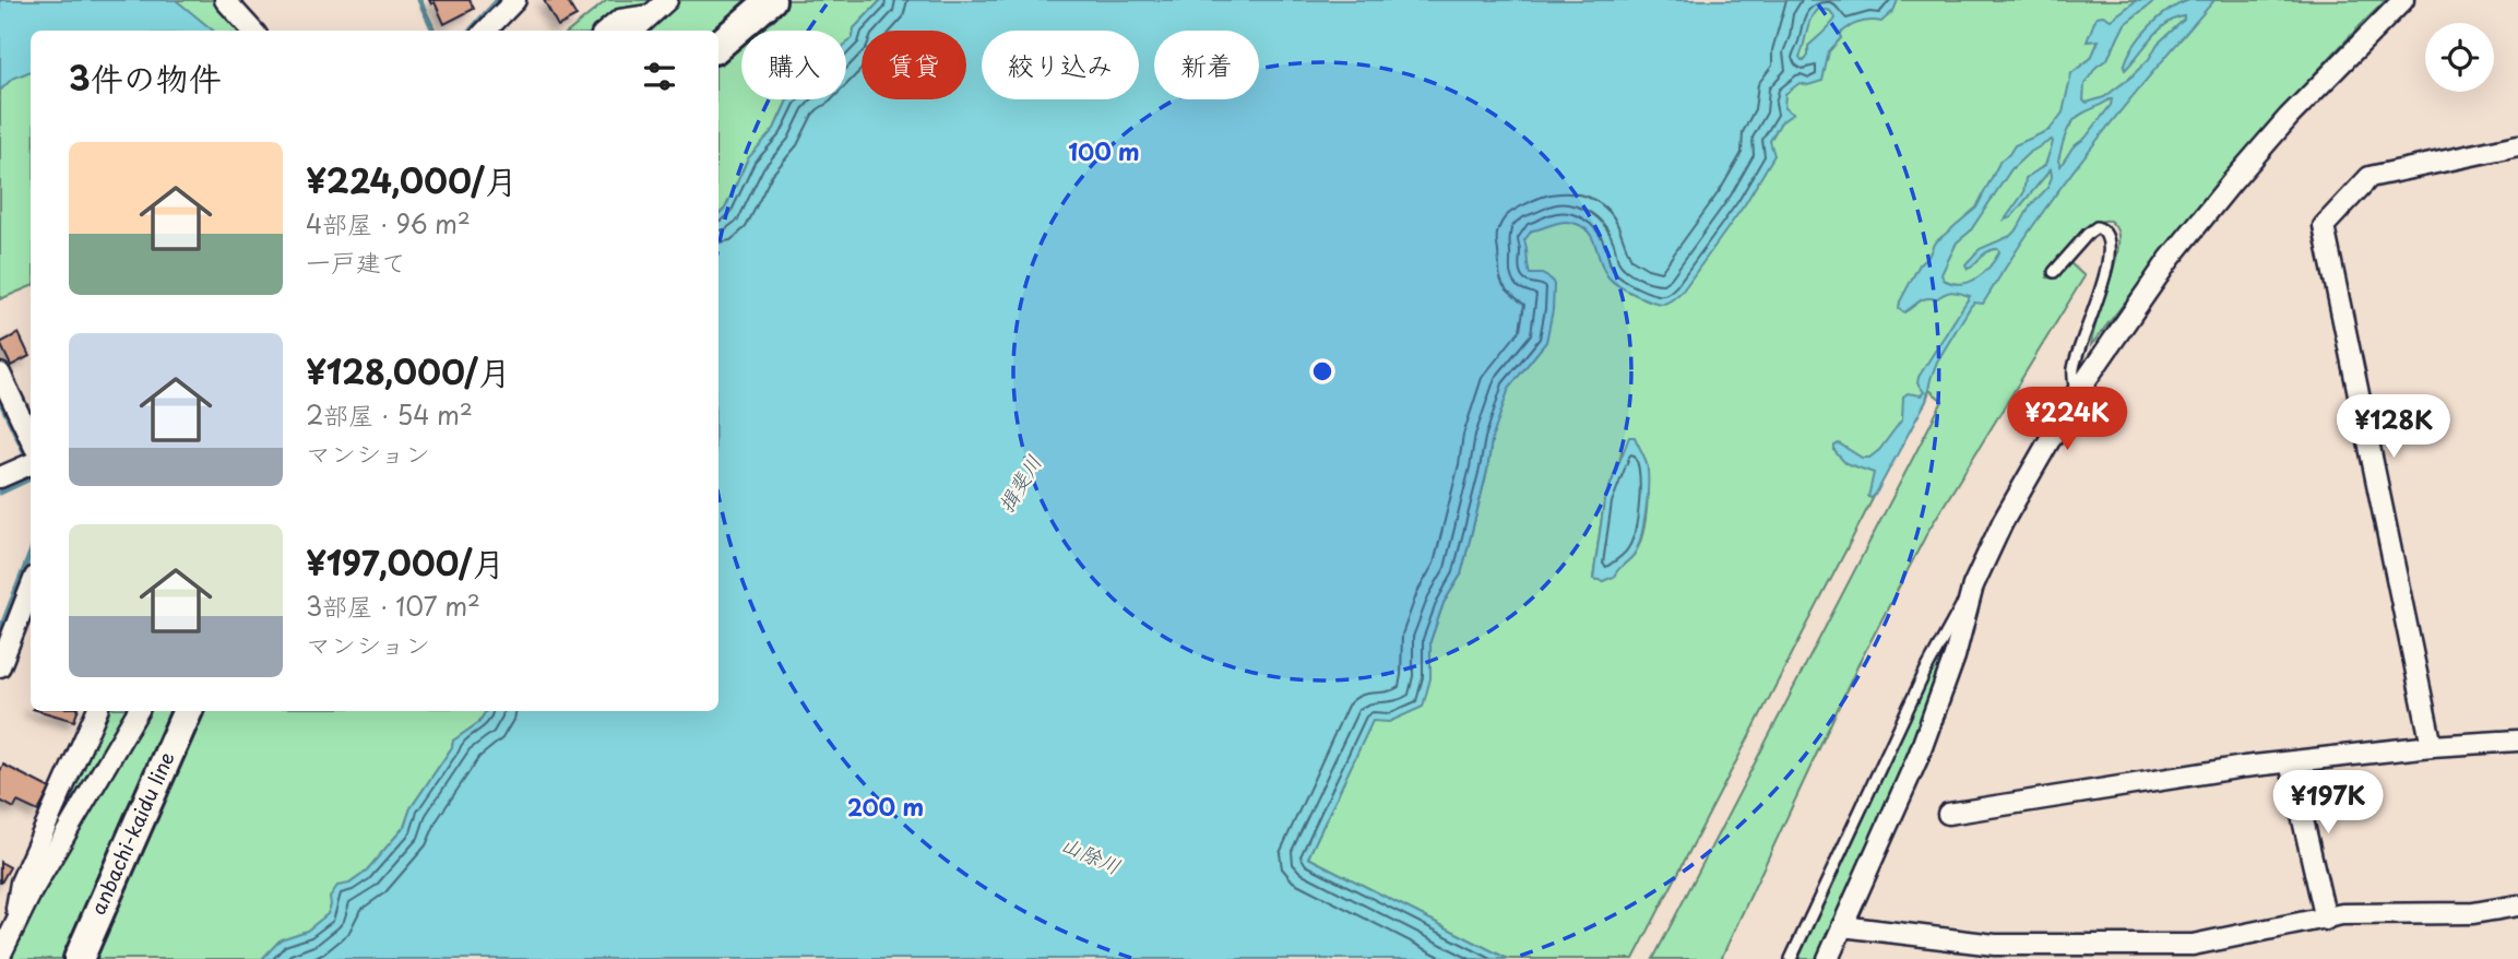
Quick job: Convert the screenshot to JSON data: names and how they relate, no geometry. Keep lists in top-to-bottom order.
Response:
{
  "streets": {
    "main road": ["anbachi-kaidu line"]
  },
  "water": ["揖斐川", "山除川"],
  "page": {
    "chip": [
      "購入",
      "賃貸",
      "絞り込み",
      "新着"
    ],
    "heading": "3件の物件",
    "list": [
      {
        "name": "¥224,000/月",
        "note": "4部屋 · 96 m² · 一戸建て"
      },
      {
        "name": "¥128,000/月",
        "note": "2部屋 · 54 m² · マンション"
      },
      {
        "name": "¥197,000/月",
        "note": "3部屋 · 107 m² · マンション"
      }
    ],
    "price": ["¥224K", "¥128K", "¥197K"]
  },
  "rings": ["100 m", "200 m"]
}
